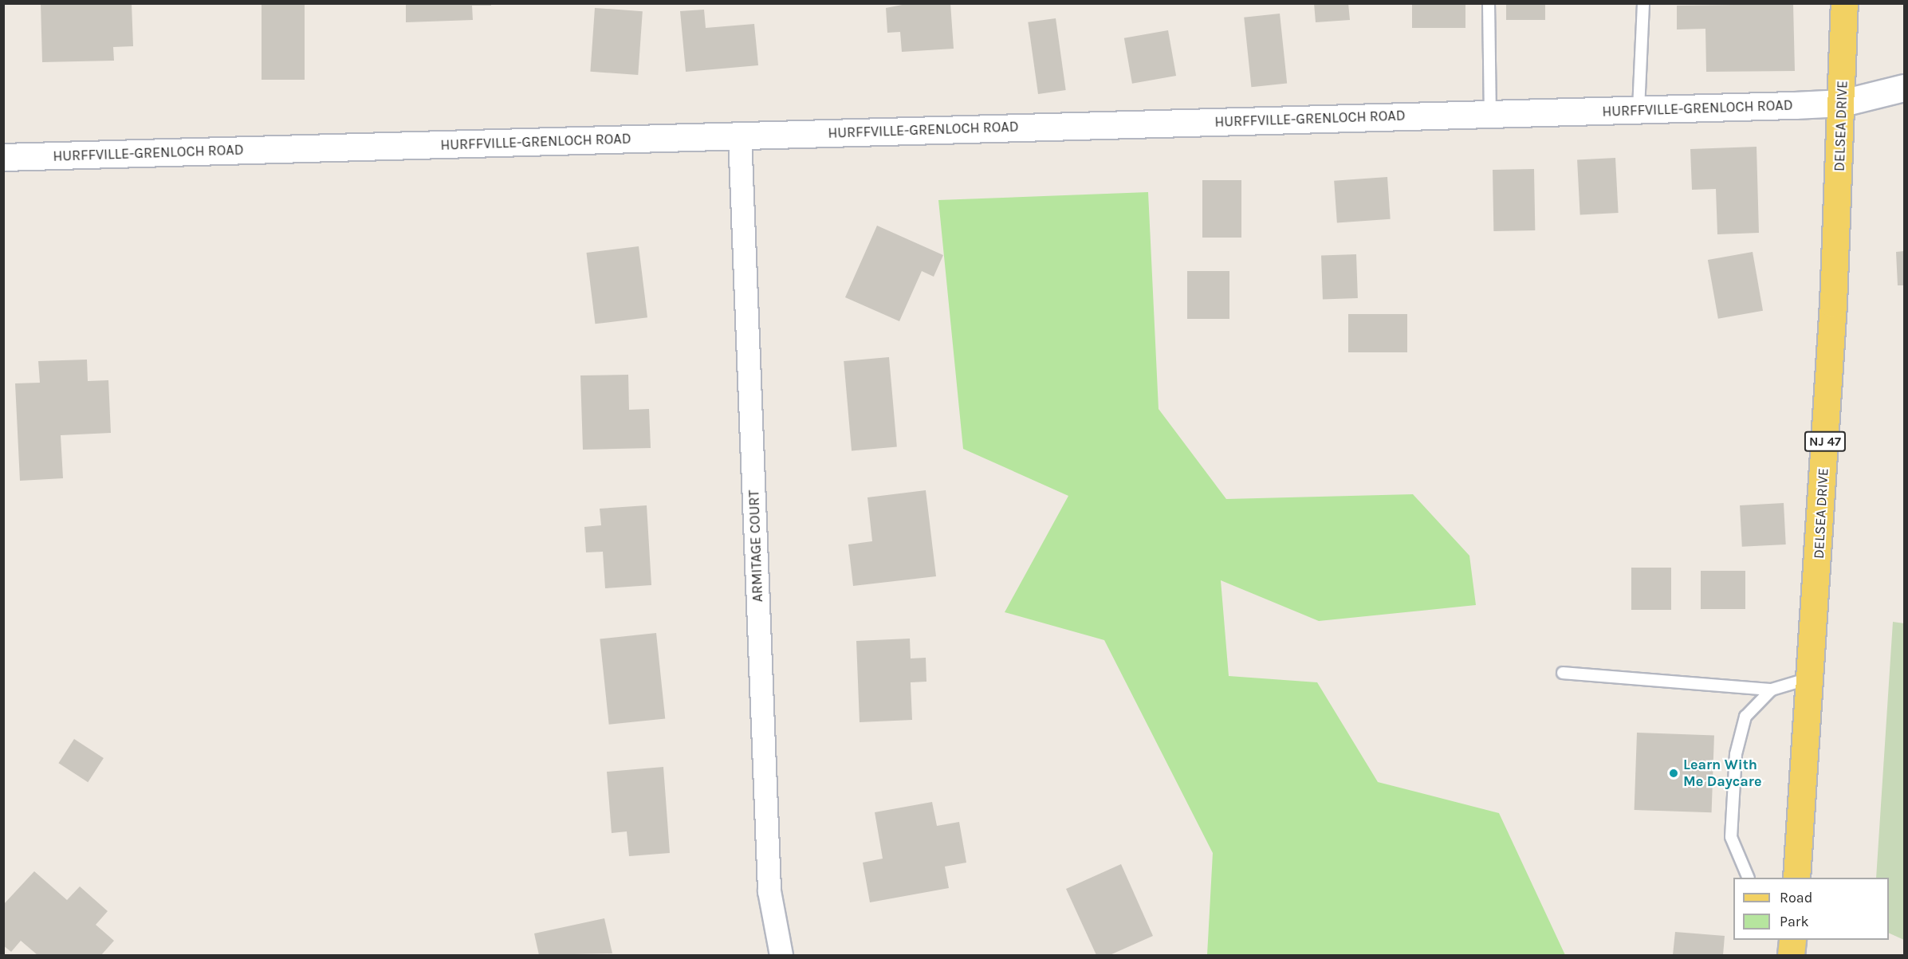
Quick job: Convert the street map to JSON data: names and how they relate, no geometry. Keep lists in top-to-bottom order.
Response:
{
  "streets": {
    "main road": ["HURFFVILLE-GRENLOCH ROAD", "DELSEA DRIVE", "NJ 47"],
    "street": ["ARMITAGE COURT"]
  },
  "crossings": [
    ["HURFFVILLE-GRENLOCH ROAD", "DELSEA DRIVE"],
    ["HURFFVILLE-GRENLOCH ROAD", "ARMITAGE COURT"]
  ],
  "places": ["Learn With Me Daycare"],
  "legend": ["Road", "Park"]
}
